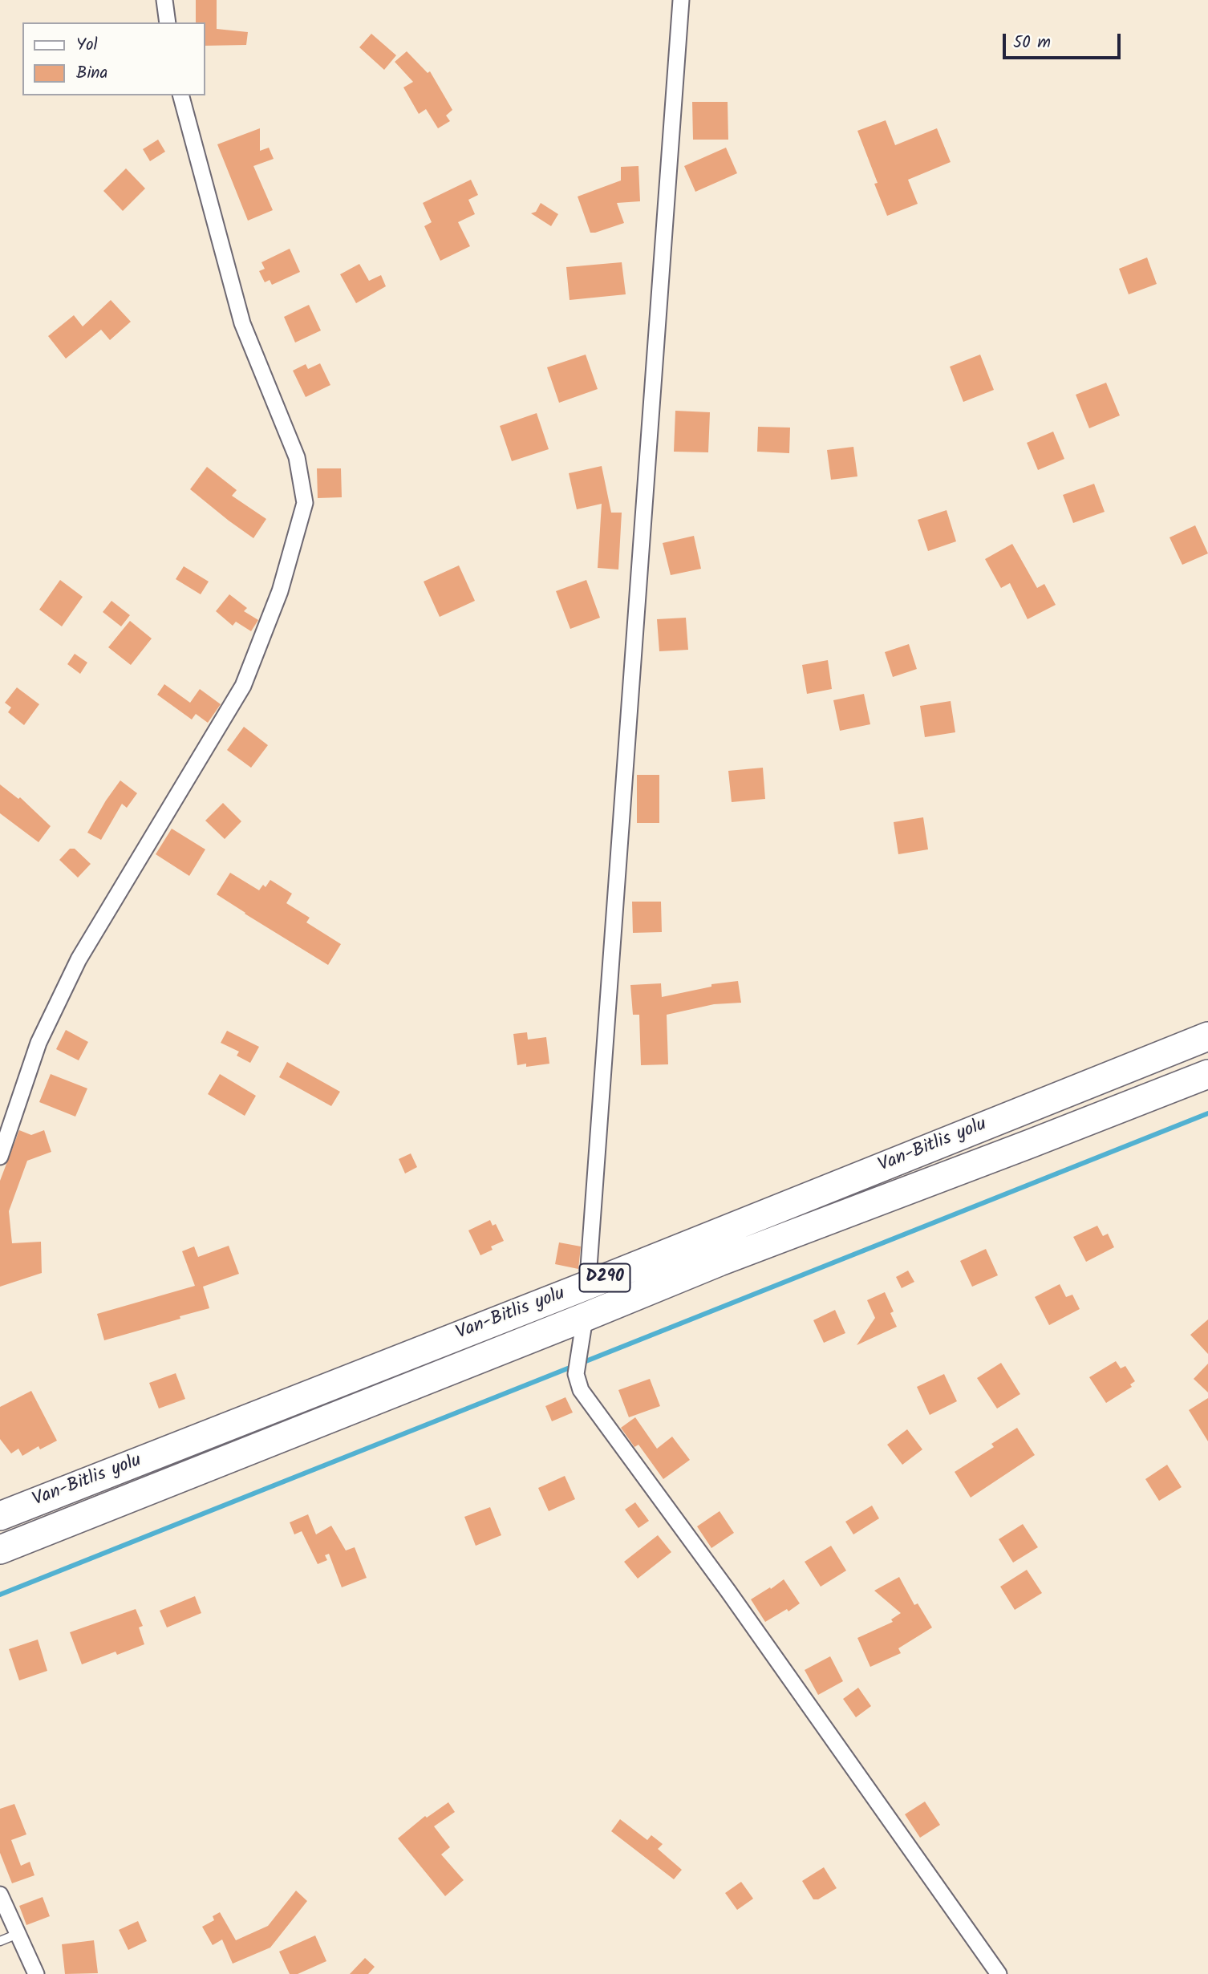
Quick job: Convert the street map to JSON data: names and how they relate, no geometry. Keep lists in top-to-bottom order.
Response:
{
  "streets": {
    "highway": ["Van-Bitlis yolu", "D290"]
  },
  "legend": ["Yol", "Bina"],
  "scale_bar": "50 m"
}
